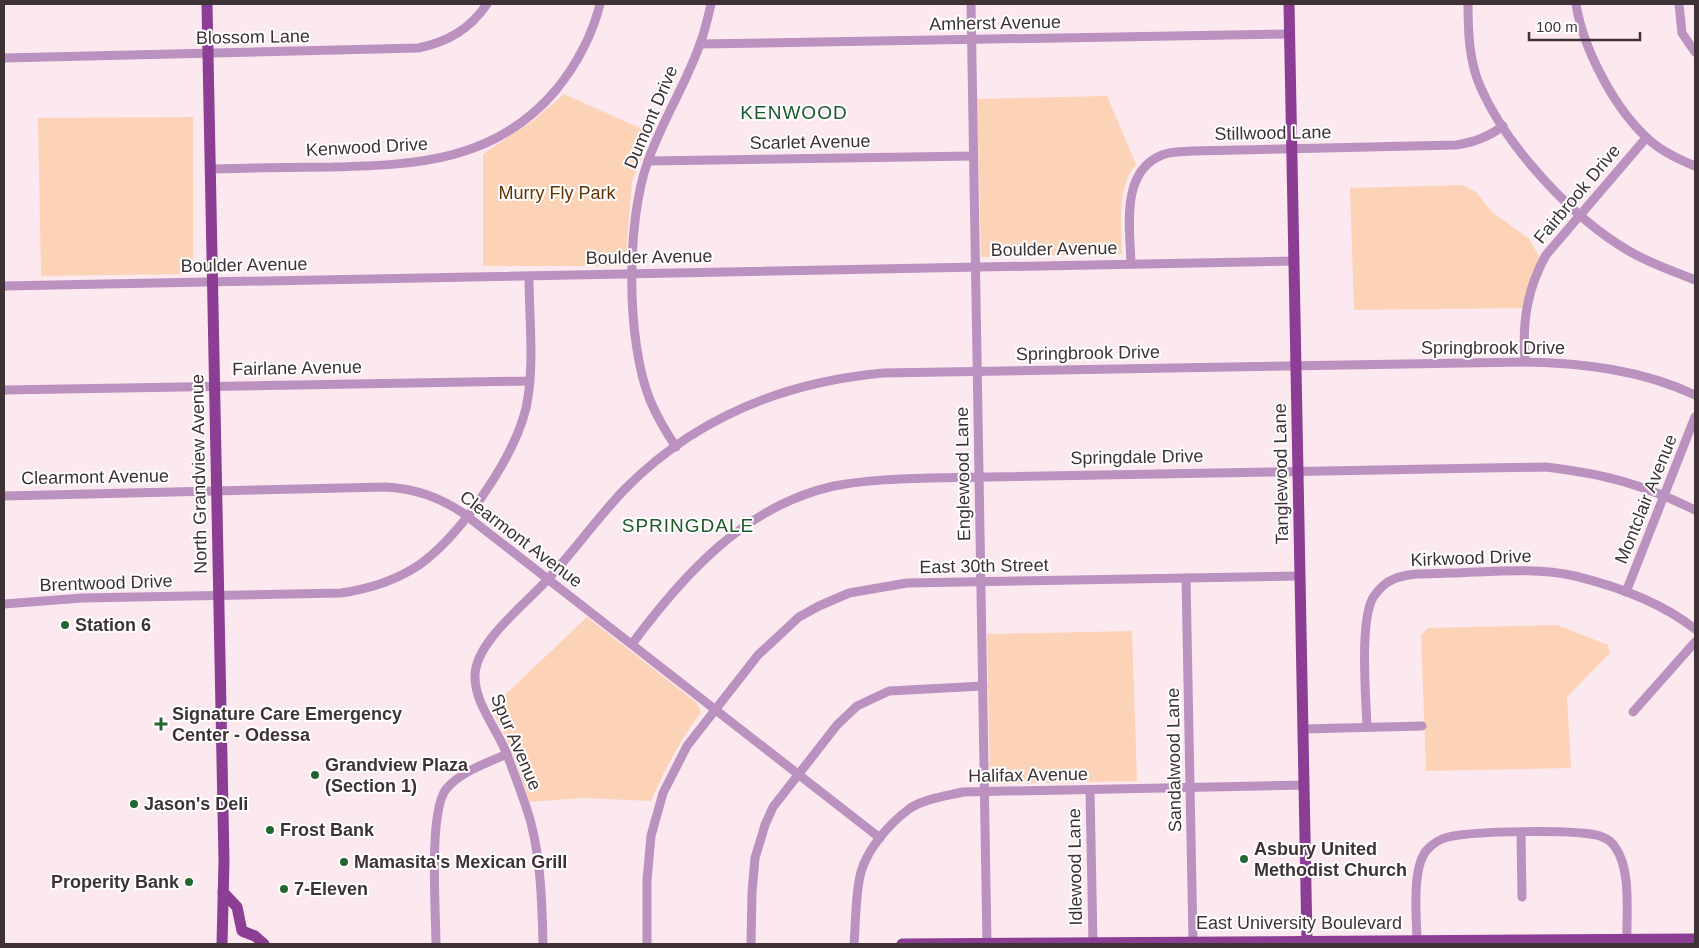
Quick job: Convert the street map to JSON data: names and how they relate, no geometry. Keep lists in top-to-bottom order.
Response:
{
  "streets": {
    "main road": ["North Grandview Avenue", "Tanglewood Lane", "East University Boulevard"],
    "street": [
      "Amherst Avenue",
      "Blossom Lane",
      "Dumont Drive",
      "Stillwood Lane",
      "Scarlet Avenue",
      "Kenwood Drive",
      "Fairbrook Drive",
      "Boulder Avenue",
      "Springbrook Drive",
      "Fairlane Avenue",
      "Springdale Drive",
      "Englewood Lane",
      "Clearmont Avenue",
      "Montclair Avenue",
      "Kirkwood Drive",
      "East 30th Street",
      "Brentwood Drive",
      "Spur Avenue",
      "Sandalwood Lane",
      "Halifax Avenue",
      "Idlewood Lane"
    ]
  },
  "crossings": [
    ["Amherst Avenue", "Dumont Drive"],
    ["Amherst Avenue", "Englewood Lane"],
    ["Amherst Avenue", "Tanglewood Lane"],
    ["Blossom Lane", "North Grandview Avenue"],
    ["Dumont Drive", "Scarlet Avenue"],
    ["Dumont Drive", "Boulder Avenue"],
    ["Dumont Drive", "Springbrook Drive"],
    ["Stillwood Lane", "Boulder Avenue"],
    ["Stillwood Lane", "Tanglewood Lane"],
    ["Scarlet Avenue", "Englewood Lane"],
    ["Kenwood Drive", "North Grandview Avenue"],
    ["Fairbrook Drive", "Springbrook Drive"],
    ["Boulder Avenue", "North Grandview Avenue"],
    ["Boulder Avenue", "Englewood Lane"],
    ["Boulder Avenue", "Tanglewood Lane"],
    ["Boulder Avenue", "Brentwood Drive"],
    ["Springbrook Drive", "Englewood Lane"],
    ["Springbrook Drive", "Tanglewood Lane"],
    ["Springbrook Drive", "Clearmont Avenue"],
    ["Springbrook Drive", "Spur Avenue"],
    ["Fairlane Avenue", "North Grandview Avenue"],
    ["Fairlane Avenue", "Brentwood Drive"],
    ["Springdale Drive", "Englewood Lane"],
    ["Springdale Drive", "Tanglewood Lane"],
    ["Springdale Drive", "Clearmont Avenue"],
    ["Springdale Drive", "Montclair Avenue"],
    ["North Grandview Avenue", "Clearmont Avenue"],
    ["North Grandview Avenue", "Brentwood Drive"],
    ["Englewood Lane", "East 30th Street"],
    ["Englewood Lane", "Halifax Avenue"],
    ["Englewood Lane", "East University Boulevard"],
    ["Tanglewood Lane", "East 30th Street"],
    ["Tanglewood Lane", "Halifax Avenue"],
    ["Tanglewood Lane", "East University Boulevard"],
    ["Clearmont Avenue", "East 30th Street"],
    ["Clearmont Avenue", "Brentwood Drive"],
    ["Clearmont Avenue", "Spur Avenue"],
    ["Clearmont Avenue", "Halifax Avenue"],
    ["Montclair Avenue", "Kirkwood Drive"],
    ["East 30th Street", "Sandalwood Lane"],
    ["Sandalwood Lane", "Halifax Avenue"],
    ["Sandalwood Lane", "East University Boulevard"],
    ["Halifax Avenue", "Idlewood Lane"],
    ["Idlewood Lane", "East University Boulevard"]
  ],
  "districts": ["KENWOOD", "SPRINGDALE"],
  "parks": ["Murry Fly Park"],
  "places": {
    "other": [
      "Station 6",
      "Grandview Plaza (Section 1)",
      "Jason's Deli",
      "Frost Bank",
      "Asbury United Methodist Church",
      "Mamasita's Mexican Grill",
      "Properity Bank",
      "7-Eleven"
    ],
    "health": ["Signature Care Emergency Center - Odessa"]
  },
  "scale_bar": "100 m"
}
